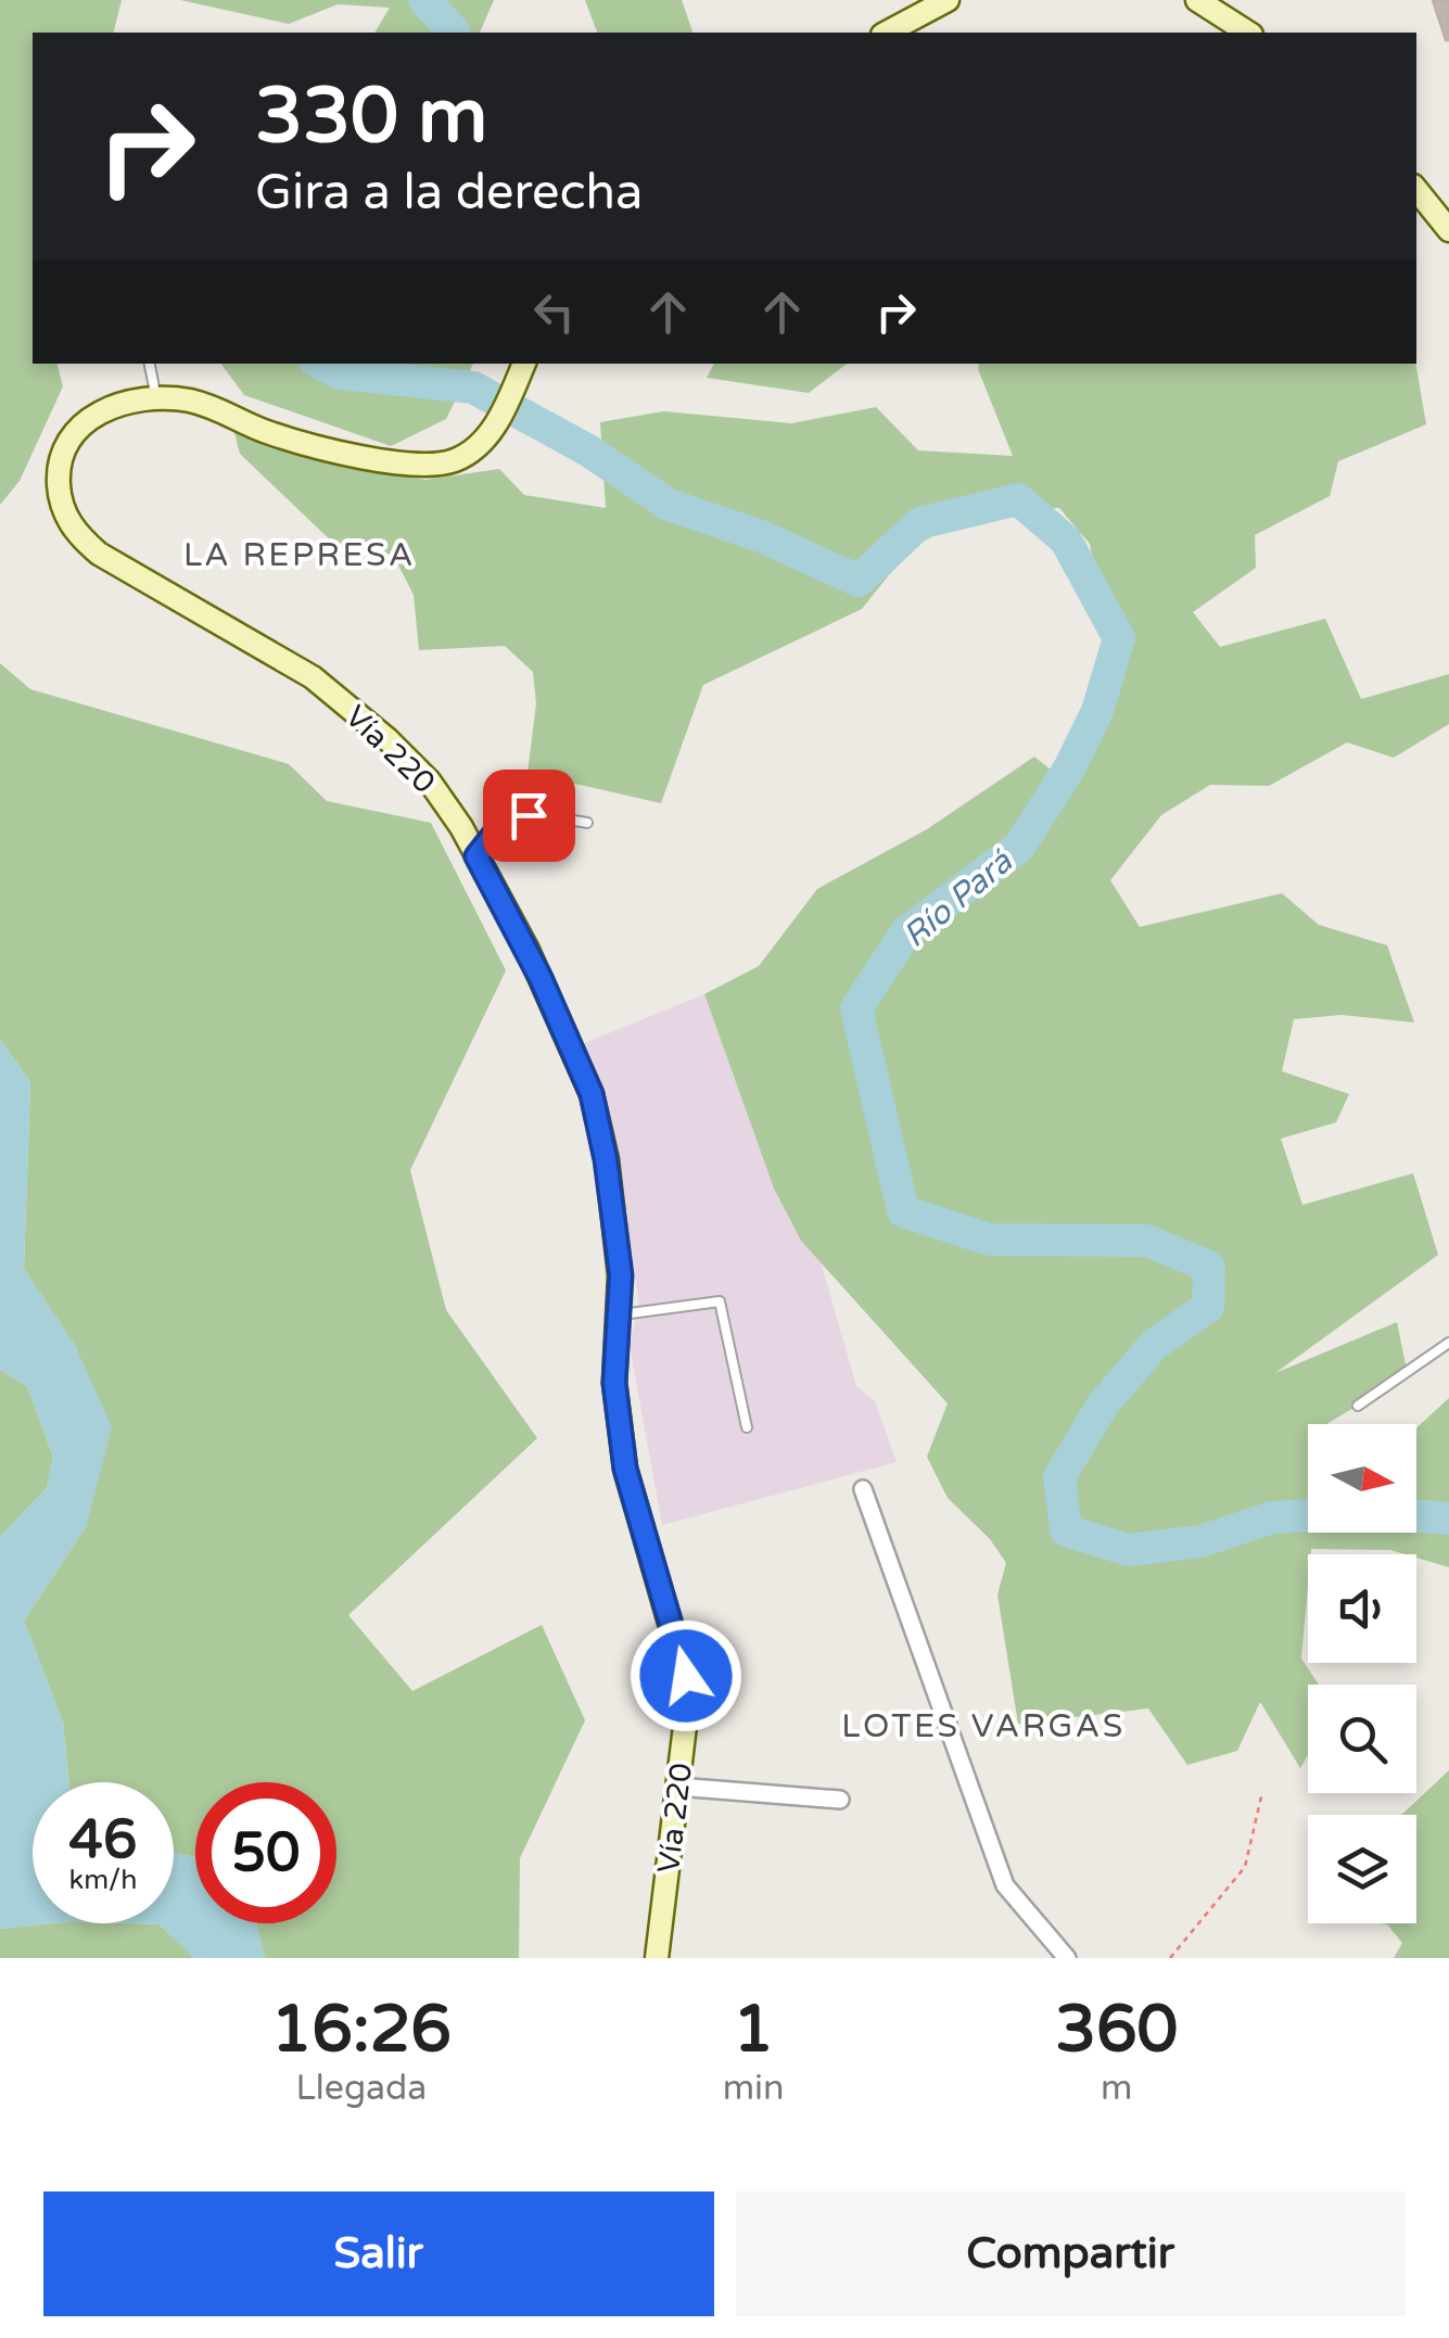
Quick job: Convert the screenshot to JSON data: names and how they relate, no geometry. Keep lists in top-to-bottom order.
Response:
{
  "streets": {
    "main road": ["Vía 220"]
  },
  "districts": ["LA REPRESA", "LOTES VARGAS"],
  "water": ["Río Pará"],
  "north": "right",
  "page": {
    "turn": ["330 m", "Gira a la derecha"],
    "speed": "46 km/h",
    "limit": "50",
    "eta": [
      "16:26",
      "Llegada",
      "1",
      "min",
      "360",
      "m"
    ],
    "buttons": ["Salir", "Compartir"]
  }
}
